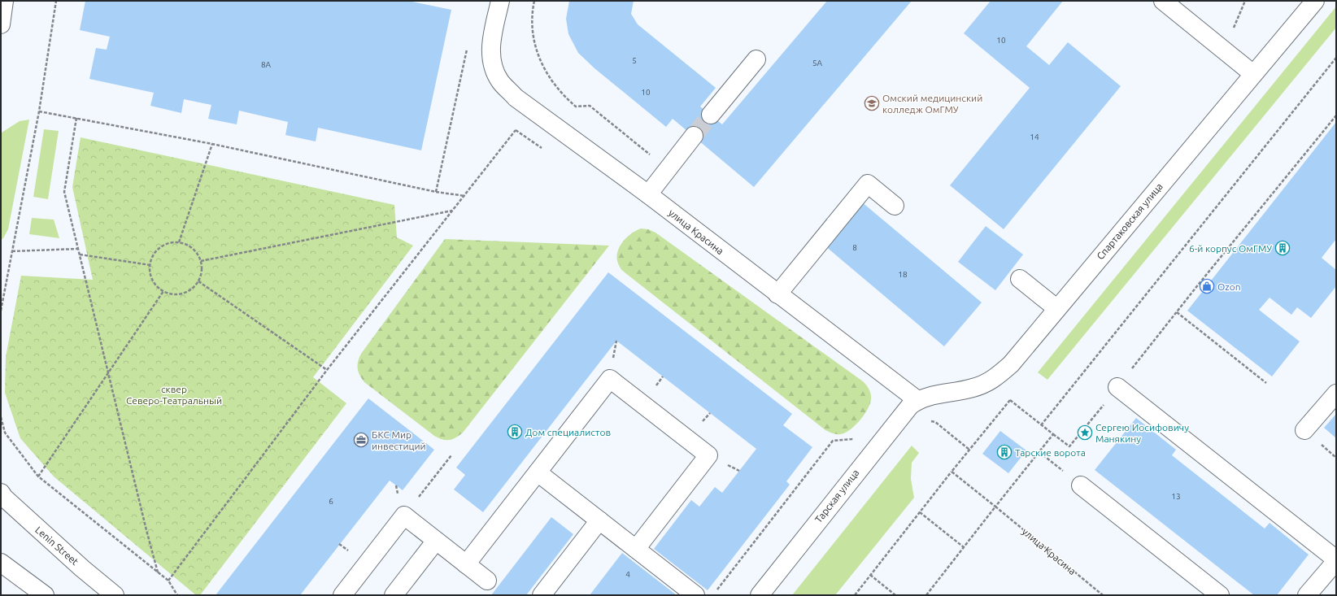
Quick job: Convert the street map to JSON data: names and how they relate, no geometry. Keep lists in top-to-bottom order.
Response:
{
  "streets": {
    "street": [
      "Спартаковская улица",
      "улица Красина",
      "Тарская улица",
      "Lenin Street"
    ]
  },
  "crossings": [
    ["Спартаковская улица", "улица Красина"],
    ["Спартаковская улица", "Тарская улица"],
    ["улица Красина", "Тарская улица"]
  ],
  "parks": ["сквер Северо-Театральный"],
  "places": {
    "school or university": ["Омский медицинский колледж ОмГМУ"],
    "building": ["6-й корпус ОмГМУ", "Дом специалистов", "Тарские ворота"],
    "shop": ["Ozon"],
    "place": ["Сергею Иосифовичу Манякину"],
    "office": ["БКС Мир инвестиций"]
  },
  "house_numbers": [
    "10",
    "5",
    "5А",
    "8А",
    "10",
    "14",
    "8",
    "18",
    "13",
    "6",
    "4"
  ]
}
